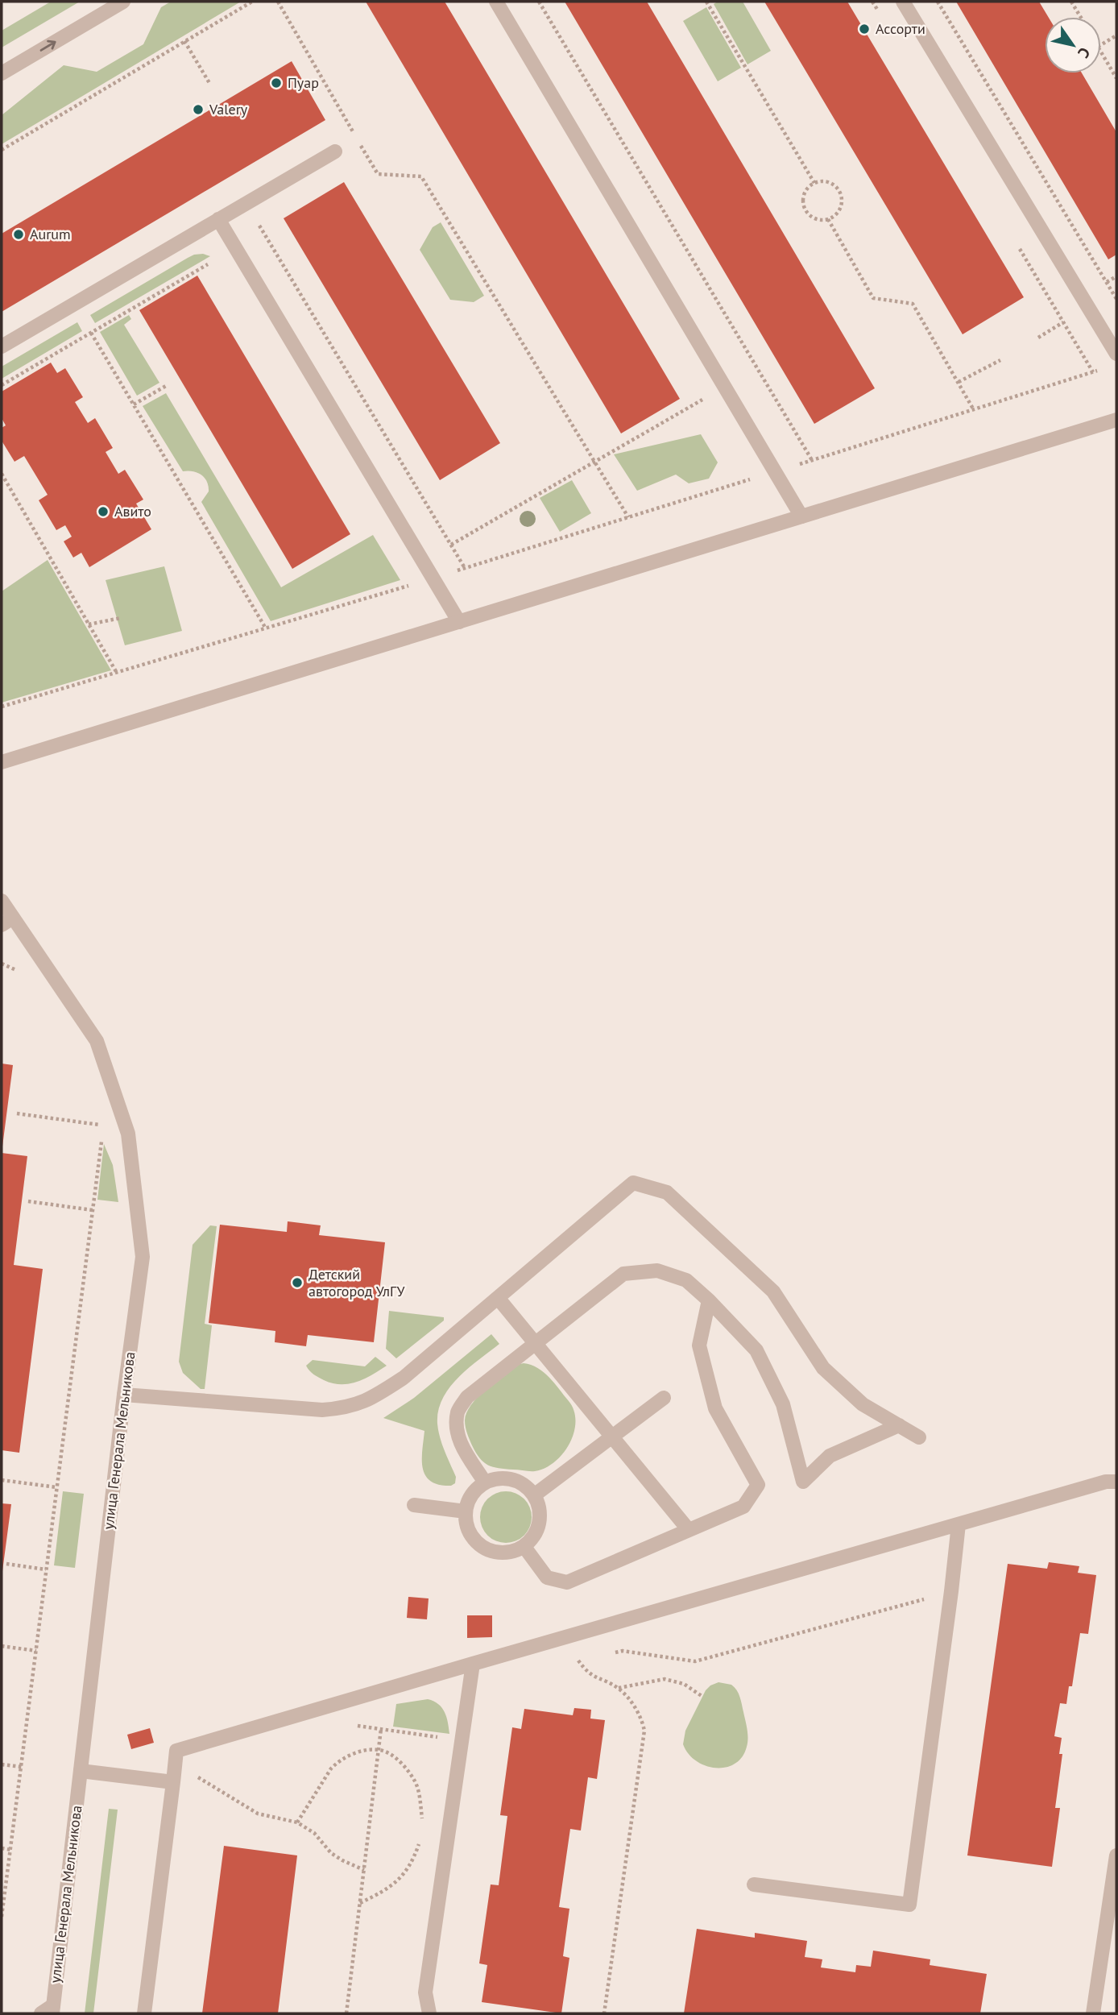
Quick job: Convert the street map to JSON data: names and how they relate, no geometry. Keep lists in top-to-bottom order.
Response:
{
  "streets": {
    "street": ["улица Генерала Мельникова"]
  },
  "places": [
    "Ассорти",
    "Пуар",
    "Valery",
    "Aurum",
    "Авито",
    "Детский автогород УлГУ"
  ],
  "north": "bottom right"
}
